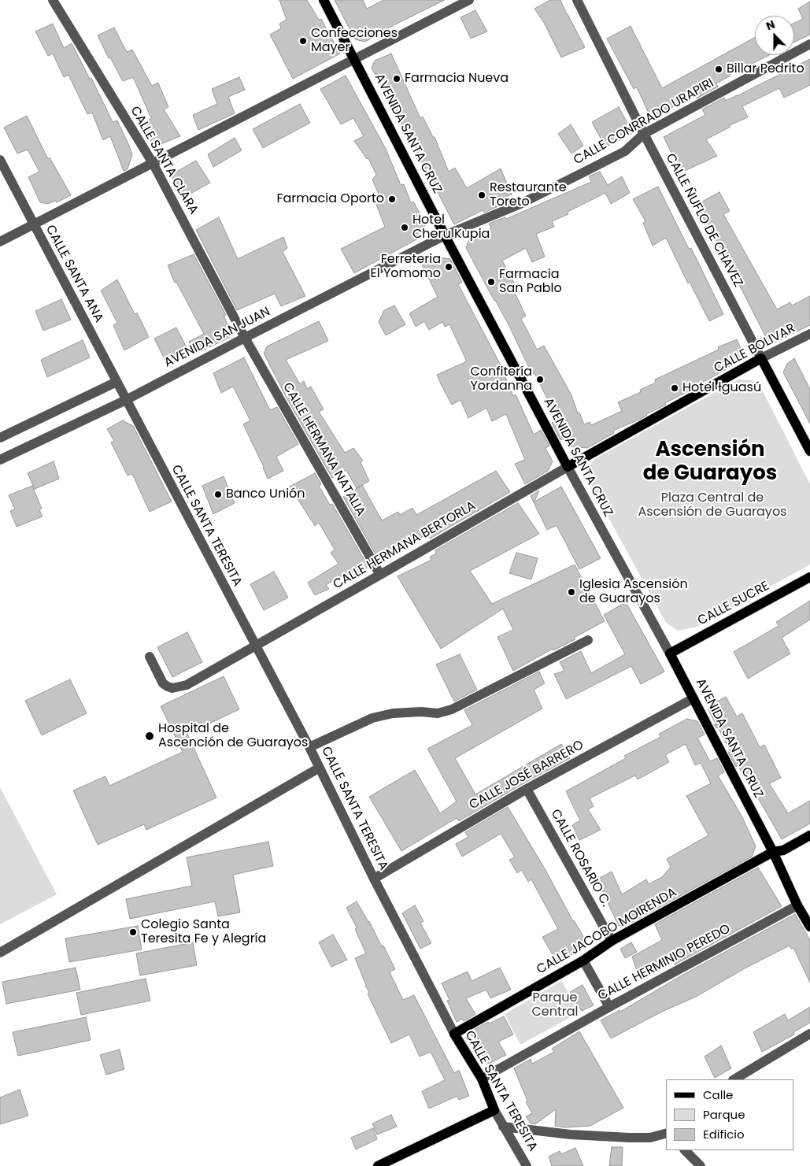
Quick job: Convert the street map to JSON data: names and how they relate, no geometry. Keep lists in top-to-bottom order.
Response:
{
  "streets": {
    "main road": [
      "AVENIDA SANTA CRUZ",
      "CALLE ÑUFLO DE CHAVEZ",
      "CALLE BOLIVAR",
      "CALLE SANTA TERESITA",
      "CALLE SUCRE",
      "CALLE JACOBO MOIRENDA"
    ],
    "street": [
      "CALLE CONRRADO URAPIRI",
      "CALLE SANTA CLARA",
      "CALLE SANTA ANA",
      "AVENIDA SAN JUAN",
      "CALLE HERMANA NATALIA",
      "CALLE HERMANA BERTORLA",
      "CALLE JOSÉ BARRERO",
      "CALLE ROSARIO C.",
      "CALLE HERMINIO PEREDO"
    ]
  },
  "crossings": [
    ["CALLE CONRRADO URAPIRI", "AVENIDA SANTA CRUZ"],
    ["CALLE CONRRADO URAPIRI", "CALLE ÑUFLO DE CHAVEZ"],
    ["CALLE CONRRADO URAPIRI", "AVENIDA SAN JUAN"],
    ["AVENIDA SANTA CRUZ", "AVENIDA SAN JUAN"],
    ["AVENIDA SANTA CRUZ", "CALLE BOLIVAR"],
    ["AVENIDA SANTA CRUZ", "CALLE HERMANA BERTORLA"],
    ["AVENIDA SANTA CRUZ", "CALLE SUCRE"],
    ["AVENIDA SANTA CRUZ", "CALLE JOSÉ BARRERO"],
    ["AVENIDA SANTA CRUZ", "CALLE JACOBO MOIRENDA"],
    ["AVENIDA SANTA CRUZ", "CALLE HERMINIO PEREDO"],
    ["CALLE SANTA CLARA", "AVENIDA SAN JUAN"],
    ["CALLE SANTA CLARA", "CALLE HERMANA NATALIA"],
    ["CALLE ÑUFLO DE CHAVEZ", "CALLE BOLIVAR"],
    ["CALLE SANTA ANA", "AVENIDA SAN JUAN"],
    ["CALLE SANTA ANA", "CALLE SANTA TERESITA"],
    ["AVENIDA SAN JUAN", "CALLE HERMANA NATALIA"],
    ["AVENIDA SAN JUAN", "CALLE SANTA TERESITA"],
    ["CALLE BOLIVAR", "CALLE HERMANA BERTORLA"],
    ["CALLE HERMANA NATALIA", "CALLE HERMANA BERTORLA"],
    ["CALLE SANTA TERESITA", "CALLE HERMANA BERTORLA"],
    ["CALLE SANTA TERESITA", "CALLE JOSÉ BARRERO"],
    ["CALLE SANTA TERESITA", "CALLE JACOBO MOIRENDA"],
    ["CALLE SANTA TERESITA", "CALLE HERMINIO PEREDO"],
    ["CALLE JOSÉ BARRERO", "CALLE ROSARIO C."],
    ["CALLE ROSARIO C.", "CALLE JACOBO MOIRENDA"]
  ],
  "districts": ["Ascensión de Guarayos"],
  "parks": ["Plaza Central de Ascensión de Guarayos", "Parque Central"],
  "places": [
    "Confecciones Mayer",
    "Billar Pedrito",
    "Farmacia Nueva",
    "Restaurante Toreto",
    "Farmacia Oporto",
    "Hotel Cheru Kupia",
    "Ferreteria El Yomomo",
    "Farmacia San Pablo",
    "Confitería Yordanna",
    "Hotel Ɨguasú",
    "Banco Unión",
    "Iglesia Ascensión de Guarayos",
    "Hospital de Ascención de Guarayos",
    "Colegio Santa Teresita Fe y Alegría"
  ],
  "legend": ["Calle", "Parque", "Edificio"],
  "north": "top"
}
